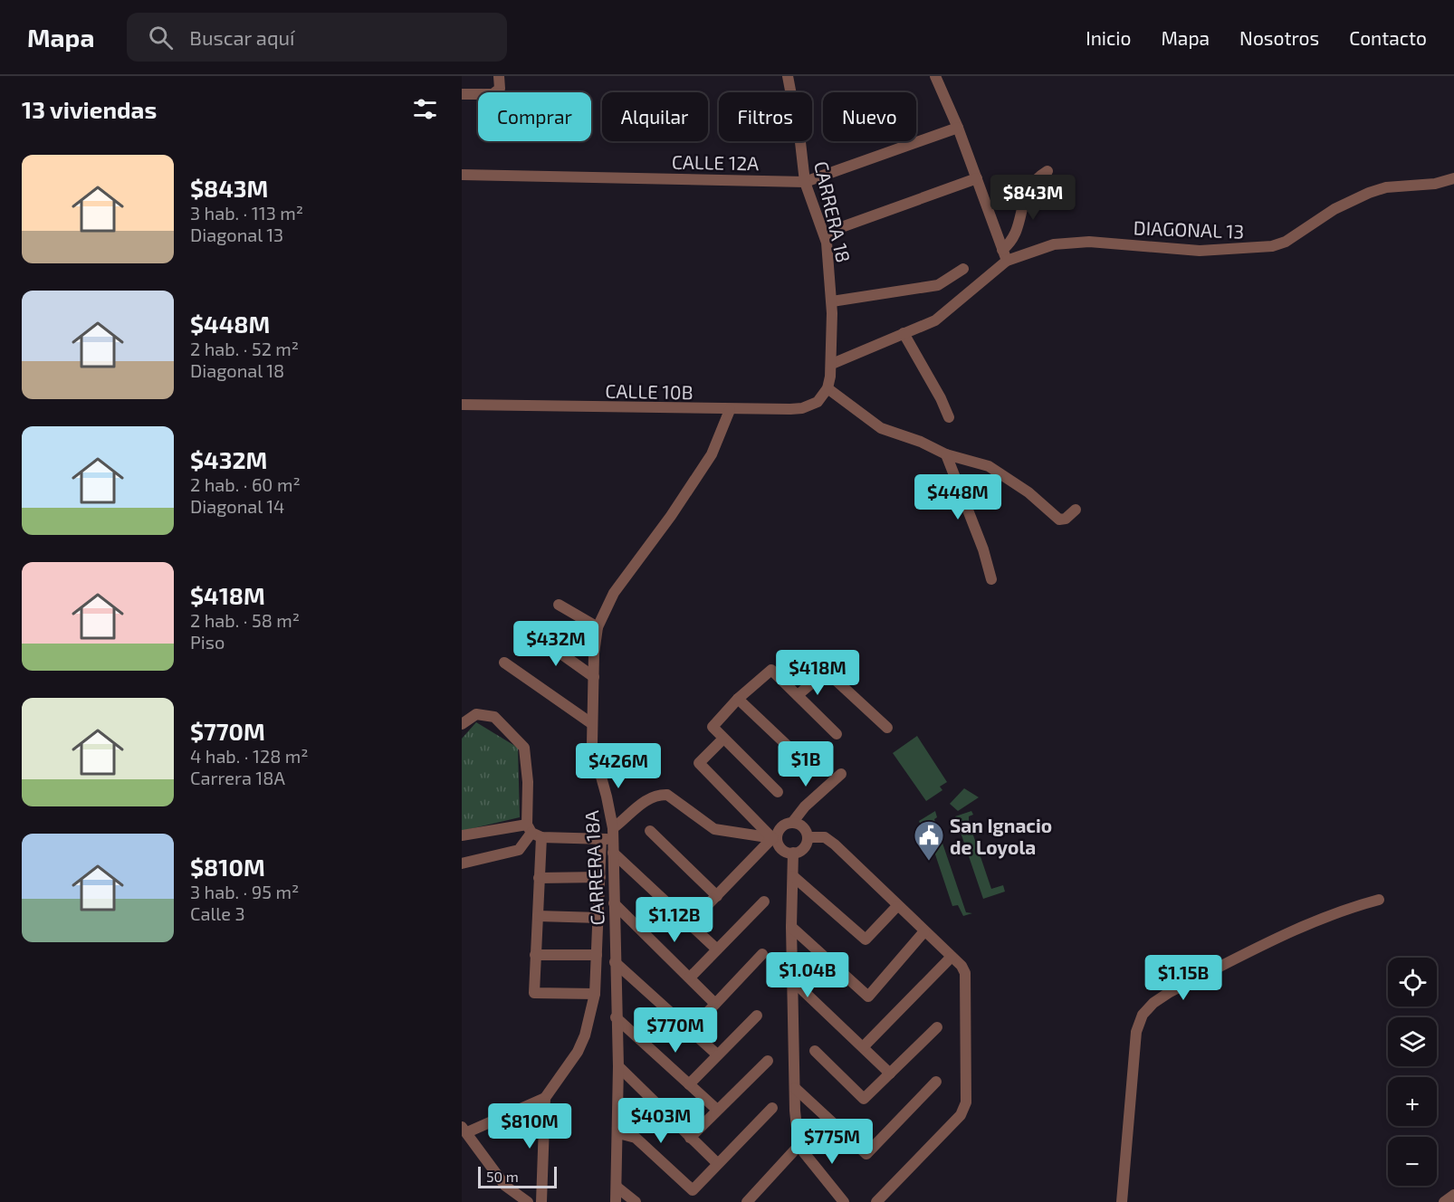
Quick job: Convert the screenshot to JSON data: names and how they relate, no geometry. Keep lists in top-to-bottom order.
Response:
{
  "streets": {
    "street": [
      "CALLE 12A",
      "CARRERA 18",
      "DIAGONAL 13",
      "CALLE 10B",
      "CARRERA 18A"
    ]
  },
  "crossings": [
    ["CALLE 12A", "CARRERA 18"],
    ["CARRERA 18", "CALLE 10B"],
    ["CALLE 10B", "CARRERA 18A"]
  ],
  "places": {
    "public building": ["San Ignacio de Loyola"]
  },
  "scale_bar": "50 m",
  "page": {
    "header": "Mapa",
    "search": "Buscar aquí",
    "nav": [
      "Inicio",
      "Mapa",
      "Nosotros",
      "Contacto"
    ],
    "heading": "13 viviendas",
    "chip": [
      "Comprar",
      "Alquilar",
      "Filtros",
      "Nuevo"
    ],
    "list": [
      {
        "name": "$843M",
        "note": "3 hab. · 113 m² · Diagonal 13"
      },
      {
        "name": "$448M",
        "note": "2 hab. · 52 m² · Diagonal 18"
      },
      {
        "name": "$432M",
        "note": "2 hab. · 60 m² · Diagonal 14"
      },
      {
        "name": "$418M",
        "note": "2 hab. · 58 m² · Piso"
      },
      {
        "name": "$770M",
        "note": "4 hab. · 128 m² · Carrera 18A"
      },
      {
        "name": "$810M",
        "note": "3 hab. · 95 m² · Calle 3"
      }
    ],
    "price": [
      "$843M",
      "$448M",
      "$432M",
      "$418M",
      "$1B",
      "$426M",
      "$1.12B",
      "$1.04B",
      "$1.15B",
      "$770M",
      "$403M",
      "$810M",
      "$775M"
    ],
    "map_buttons": ["+", "−"],
    "scale": "50 m"
  }
}
